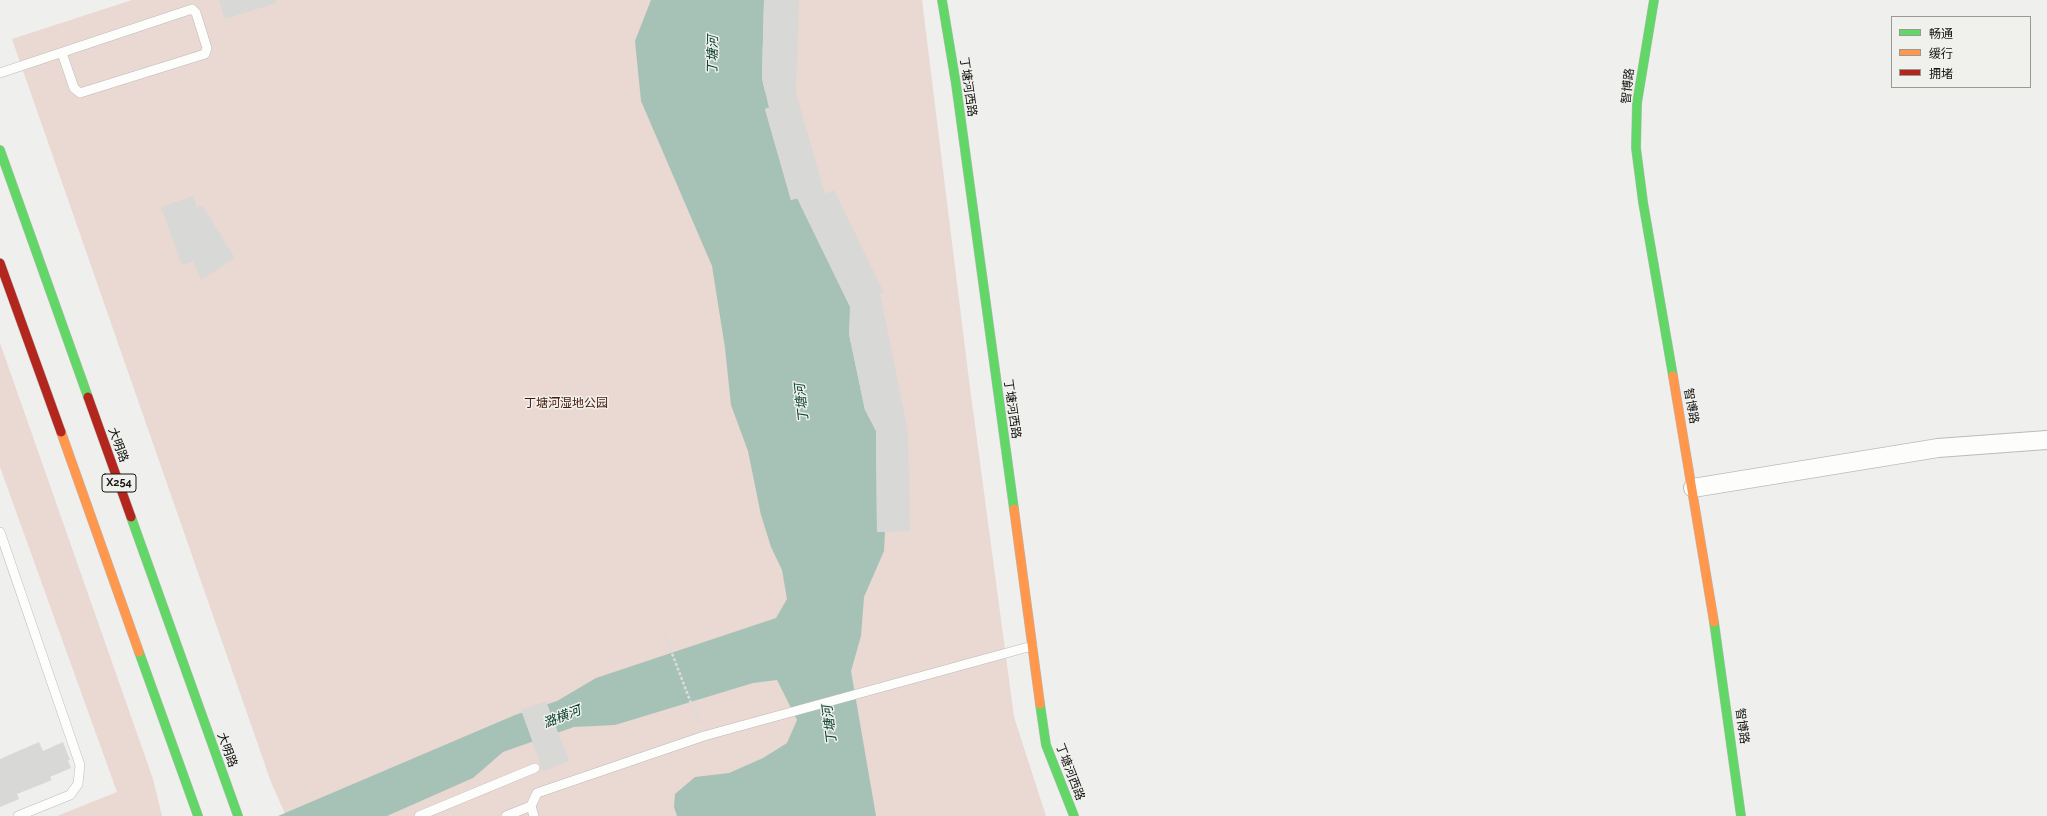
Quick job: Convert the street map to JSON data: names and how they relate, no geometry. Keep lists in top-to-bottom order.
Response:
{
  "streets": {
    "street": [
      "智博路",
      "丁塘河西路",
      "大明路",
      "X254"
    ]
  },
  "water": ["丁塘河", "潞横河"],
  "parks": ["丁塘河湿地公园"],
  "legend": ["畅通", "缓行", "拥堵"]
}
